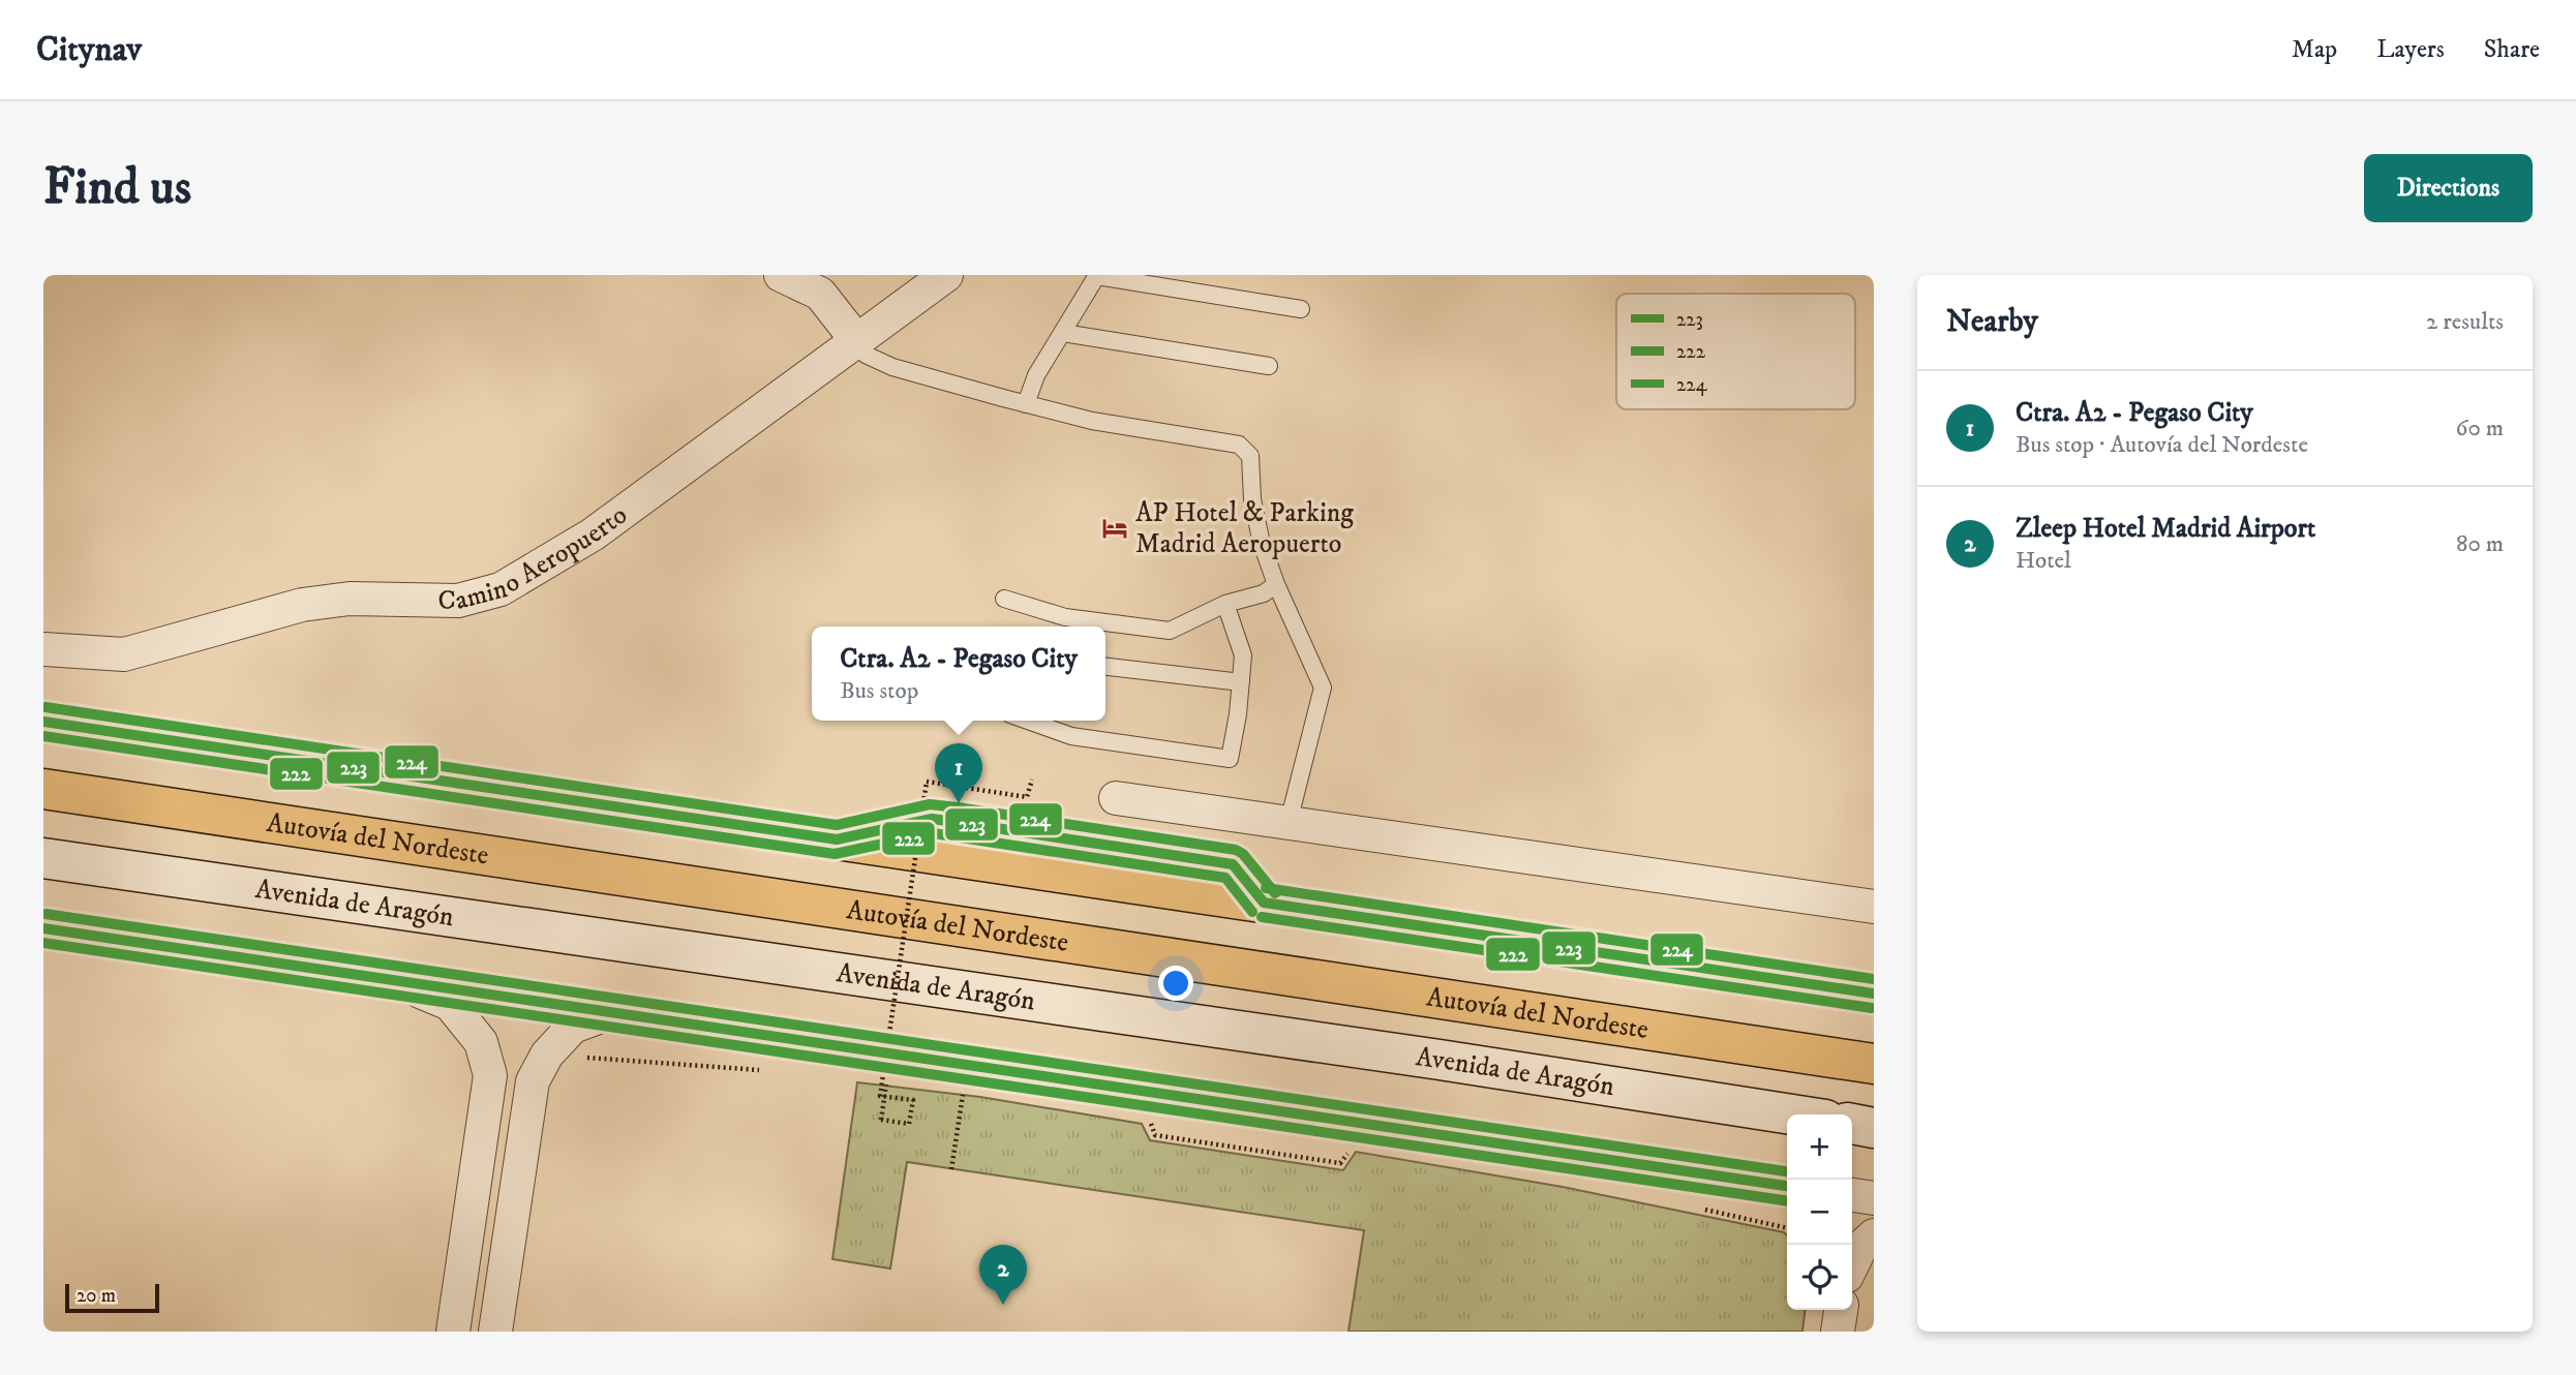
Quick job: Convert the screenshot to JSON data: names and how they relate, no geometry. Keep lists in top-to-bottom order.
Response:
{
  "streets": {
    "highway": ["Autovía del Nordeste"],
    "street": ["Camino Aeropuerto", "Avenida de Aragón"]
  },
  "places": {
    "hotel": ["AP Hotel & Parking Madrid Aeropuerto"]
  },
  "lines": ["transit line 224", "transit line 223", "transit line 222"],
  "legend": ["223", "222", "224"],
  "scale_bar": "20 m",
  "page": {
    "header": "Citynav",
    "nav": ["Map", "Layers", "Share"],
    "buttons": "Directions",
    "title": "Find us",
    "heading": ["Nearby", "2 results"],
    "list": [
      {
        "mark": "1",
        "name": "Ctra. A2 - Pegaso City",
        "note": "Bus stop · Autovía del Nordeste",
        "value": "60 m"
      },
      {
        "mark": "2",
        "name": "Zleep Hotel Madrid Airport",
        "note": "Hotel",
        "value": "80 m"
      }
    ],
    "popup": ["Ctra. A2 - Pegaso City", "Bus stop"],
    "pins": ["1", "2"],
    "map_buttons": ["+", "−"],
    "scale": "20 m"
  }
}
